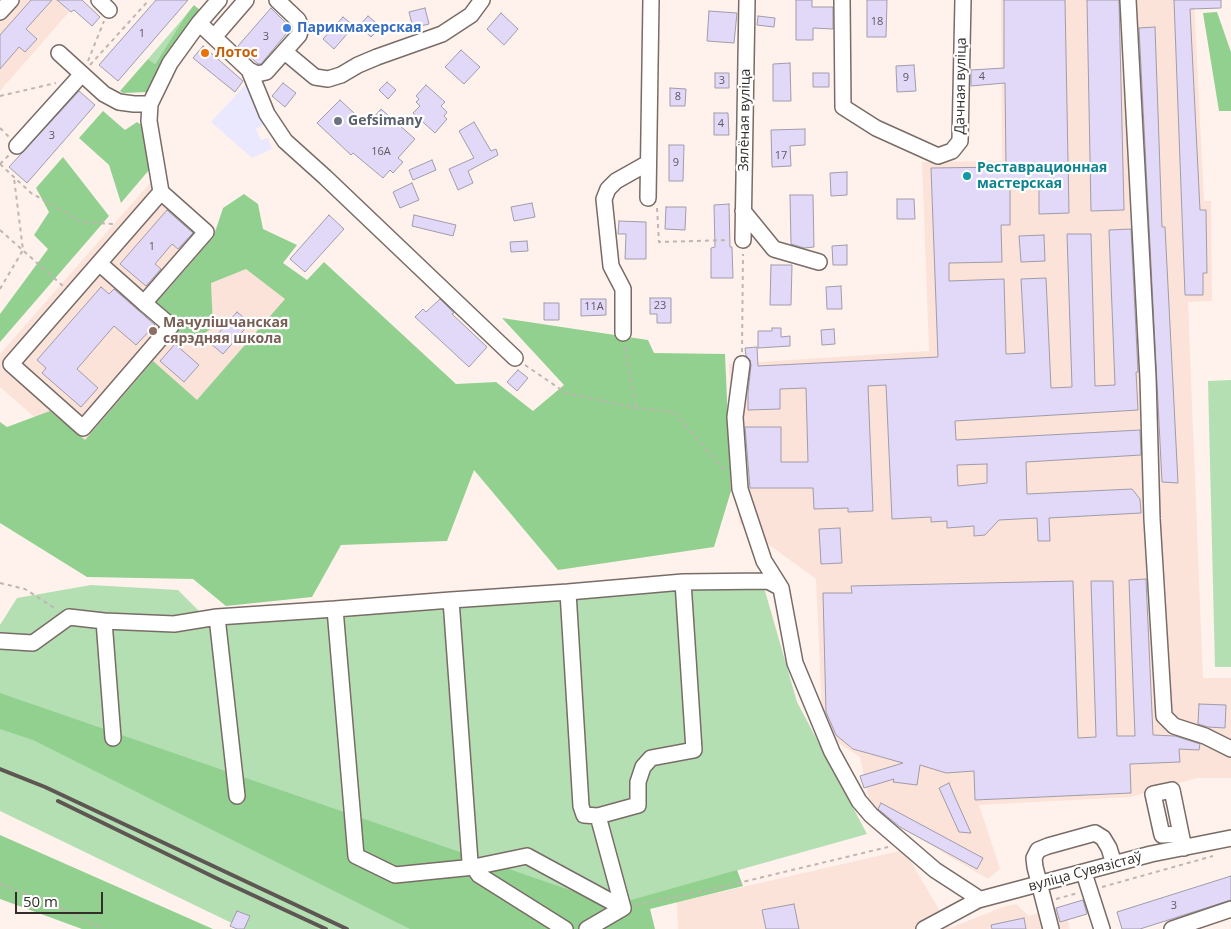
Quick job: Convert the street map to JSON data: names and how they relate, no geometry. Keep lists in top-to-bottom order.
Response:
{
  "streets": {
    "street": ["Дачная вуліца", "Зялёная вуліца", "вуліца Сувязістаў"]
  },
  "places": [
    "Парикмахерская",
    "Лотос",
    "Gefsimany",
    "Реставрационная мастерская",
    "Мачулішчанская сярэдняя школа"
  ],
  "house_numbers": [
    "18",
    "1",
    "3",
    "4",
    "9",
    "3",
    "8",
    "4",
    "3",
    "16А",
    "17",
    "9",
    "1",
    "23",
    "11А",
    "3"
  ],
  "scale_bar": "50 m"
}
